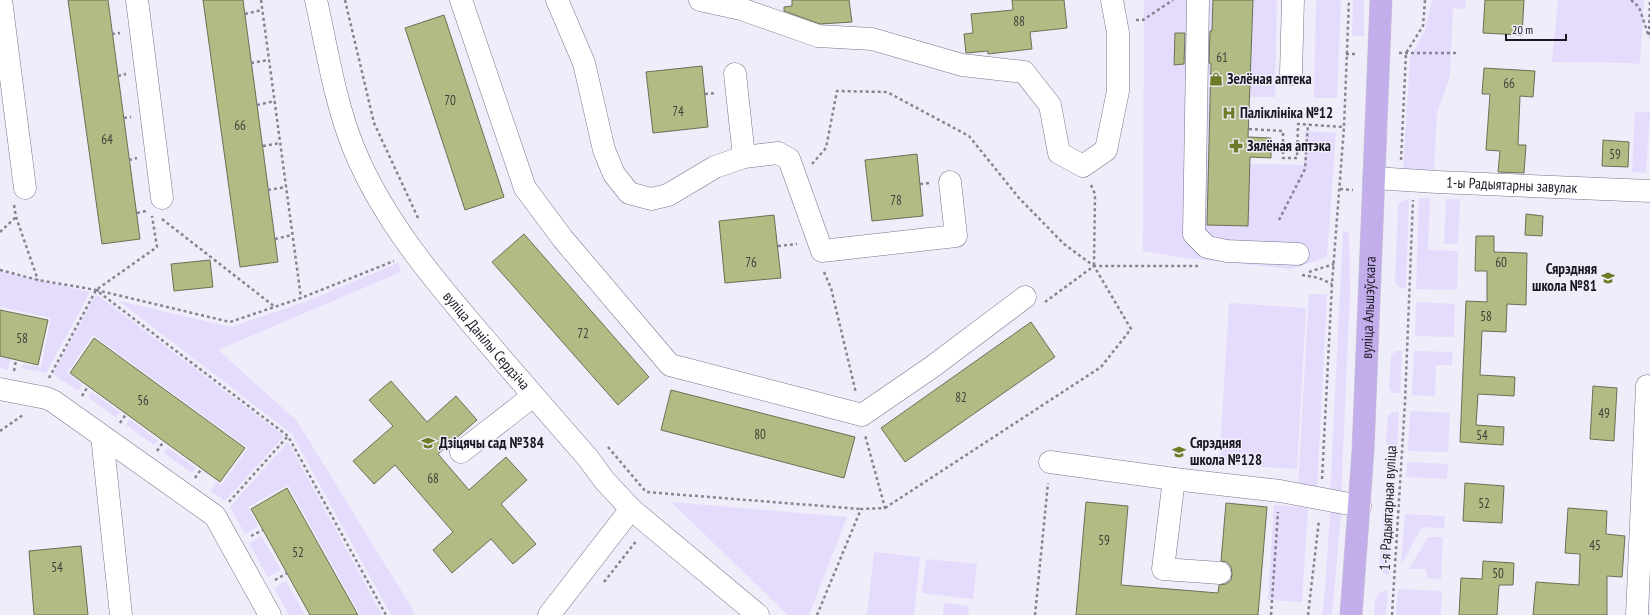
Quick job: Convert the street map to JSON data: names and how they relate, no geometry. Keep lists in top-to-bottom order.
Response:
{
  "streets": {
    "main road": ["вуліца Альшэўскага"],
    "street": ["1-ы Радыятарны завулак", "вуліца Данілы Сердзіча"],
    "path": ["1-я Радыятарная вуліца"]
  },
  "crossings": [
    ["1-ы Радыятарны завулак", "вуліца Альшэўскага"],
    ["1-ы Радыятарны завулак", "1-я Радыятарная вуліца"]
  ],
  "places": {
    "shop": ["Зелёная аптека"],
    "hospital": ["Паліклініка №12"],
    "pharmacy": ["Зялёная аптэка"],
    "school or university": ["Сярэдняя школа №81", "Дзіцячы сад №384", "Сярэдняя школа №128"]
  },
  "house_numbers": [
    "88",
    "61",
    "66",
    "70",
    "74",
    "66",
    "64",
    "59",
    "78",
    "76",
    "60",
    "58",
    "72",
    "58",
    "82",
    "56",
    "49",
    "80",
    "54",
    "68",
    "52",
    "59",
    "45",
    "52",
    "54",
    "50"
  ],
  "scale_bar": "20 m"
}
